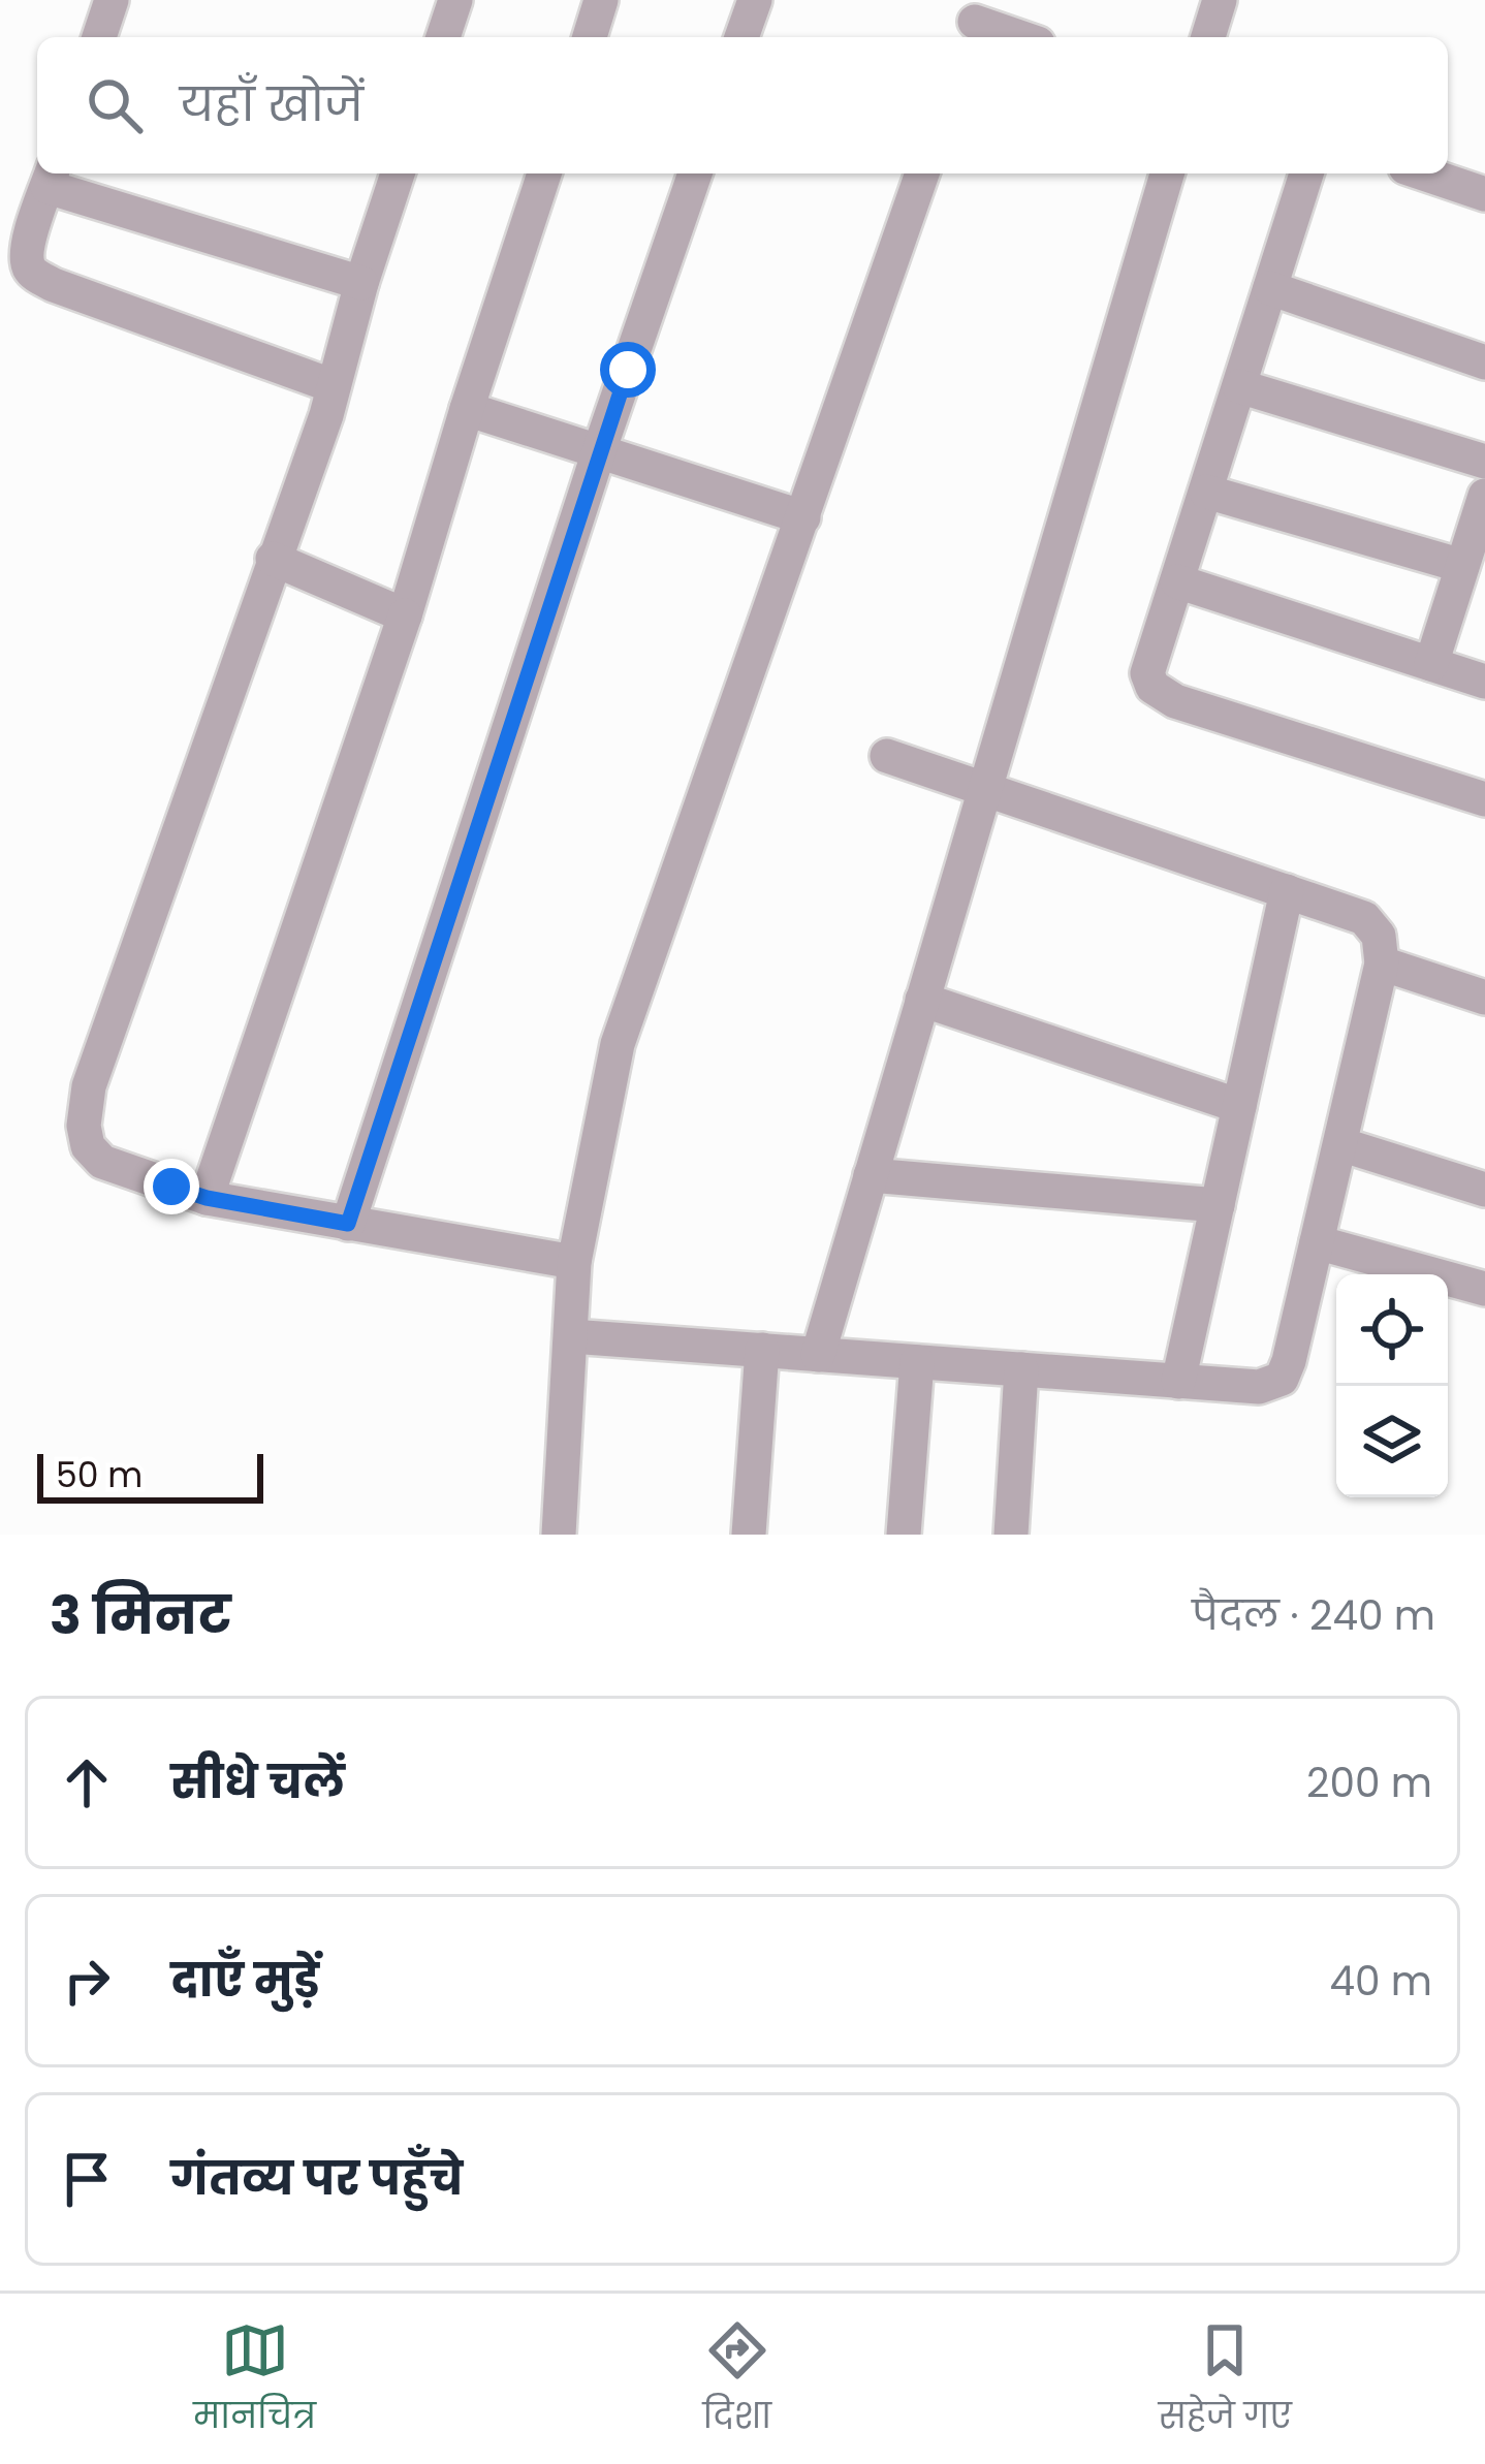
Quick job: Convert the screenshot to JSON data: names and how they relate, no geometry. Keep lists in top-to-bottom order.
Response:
{
  "scale_bar": "50 m",
  "page": {
    "search": "यहाँ खोजें",
    "scale": "50 m",
    "heading": ["3 मिनट", "पैदल · 240 m"],
    "list": [
      ["सीधे चलें", "200 m"],
      ["दाएँ मुड़ें", "40 m"],
      "गंतव्य पर पहुँचे"
    ],
    "nav": ["मानचित्र", "दिशा", "सहेजे गए"]
  }
}
